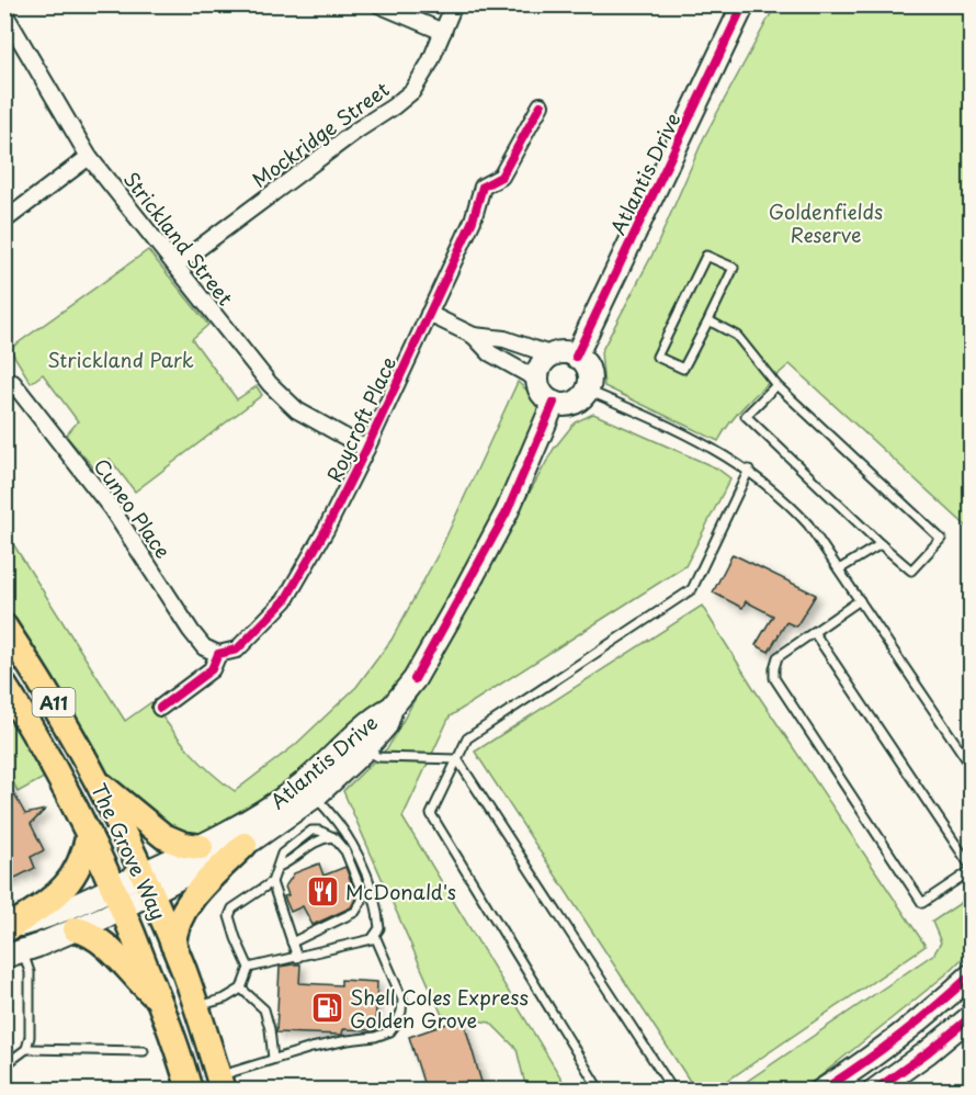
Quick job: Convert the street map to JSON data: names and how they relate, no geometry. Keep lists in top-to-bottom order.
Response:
{
  "streets": {
    "main road": ["A11", "The Grove Way"],
    "street": [
      "Mockridge Street",
      "Atlantis Drive",
      "Strickland Street",
      "Roycroft Place",
      "Cuneo Place"
    ]
  },
  "crossings": [
    ["Mockridge Street", "Strickland Street"],
    ["Atlantis Drive", "The Grove Way"],
    ["Strickland Street", "Roycroft Place"],
    ["Roycroft Place", "Cuneo Place"]
  ],
  "parks": ["Goldenfields Reserve", "Strickland Park"],
  "places": {
    "restaurant": ["McDonald's"],
    "fuel station": ["Shell Coles Express Golden Grove"]
  }
}
